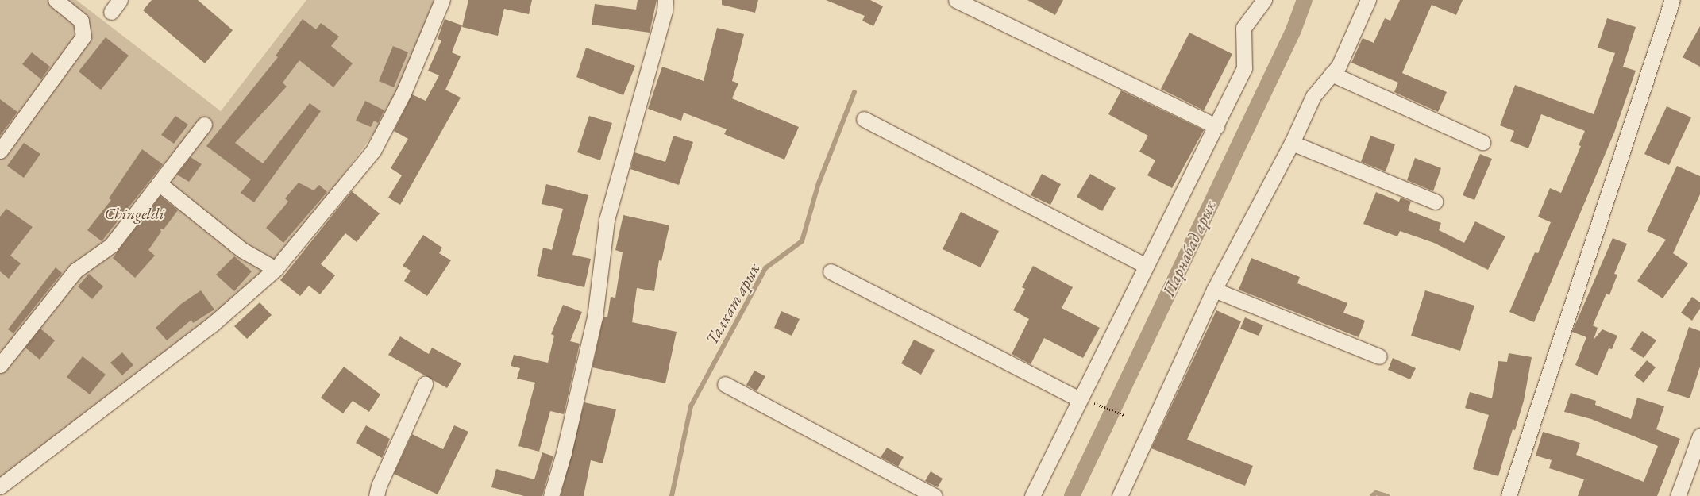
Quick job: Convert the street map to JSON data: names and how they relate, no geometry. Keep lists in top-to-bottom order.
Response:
{
  "water": ["Парнабад арык", "Талкат арык"],
  "parks": ["Chingeldi"]
}
